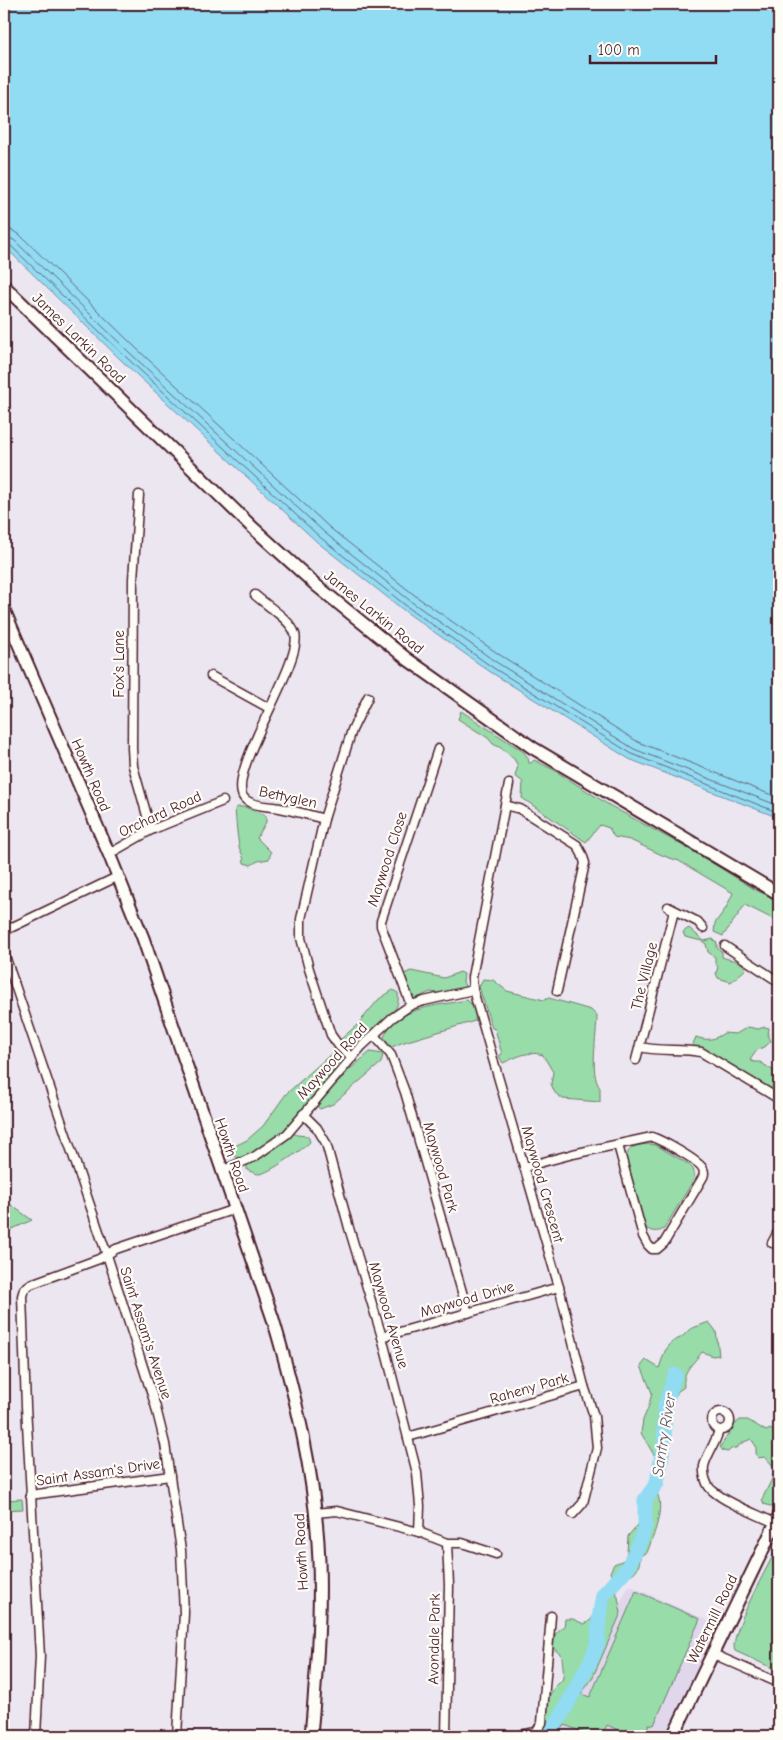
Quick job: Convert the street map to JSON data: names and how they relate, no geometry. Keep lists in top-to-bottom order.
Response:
{
  "streets": {
    "main road": ["James Larkin Road", "Howth Road", "Watermill Road"],
    "street": [
      "Fox's Lane",
      "Bettyglen",
      "Orchard Road",
      "Maywood Close",
      "The Village",
      "Maywood Road",
      "Maywood Park",
      "Maywood Crescent",
      "Maywood Drive",
      "Maywood Avenue",
      "Saint Assam's Avenue",
      "Raheny Park",
      "Saint Assam's Drive",
      "Avondale Park"
    ]
  },
  "crossings": [
    ["Fox's Lane", "Orchard Road"],
    ["Howth Road", "Orchard Road"],
    ["Howth Road", "Maywood Road"],
    ["Maywood Close", "Maywood Road"],
    ["Maywood Road", "Maywood Park"],
    ["Maywood Road", "Maywood Crescent"],
    ["Maywood Road", "Maywood Avenue"],
    ["Maywood Park", "Maywood Drive"],
    ["Maywood Crescent", "Maywood Drive"],
    ["Maywood Crescent", "Raheny Park"],
    ["Maywood Drive", "Maywood Avenue"],
    ["Maywood Avenue", "Raheny Park"],
    ["Saint Assam's Avenue", "Saint Assam's Drive"]
  ],
  "water": ["Santry River"],
  "scale_bar": "100 m"
}
